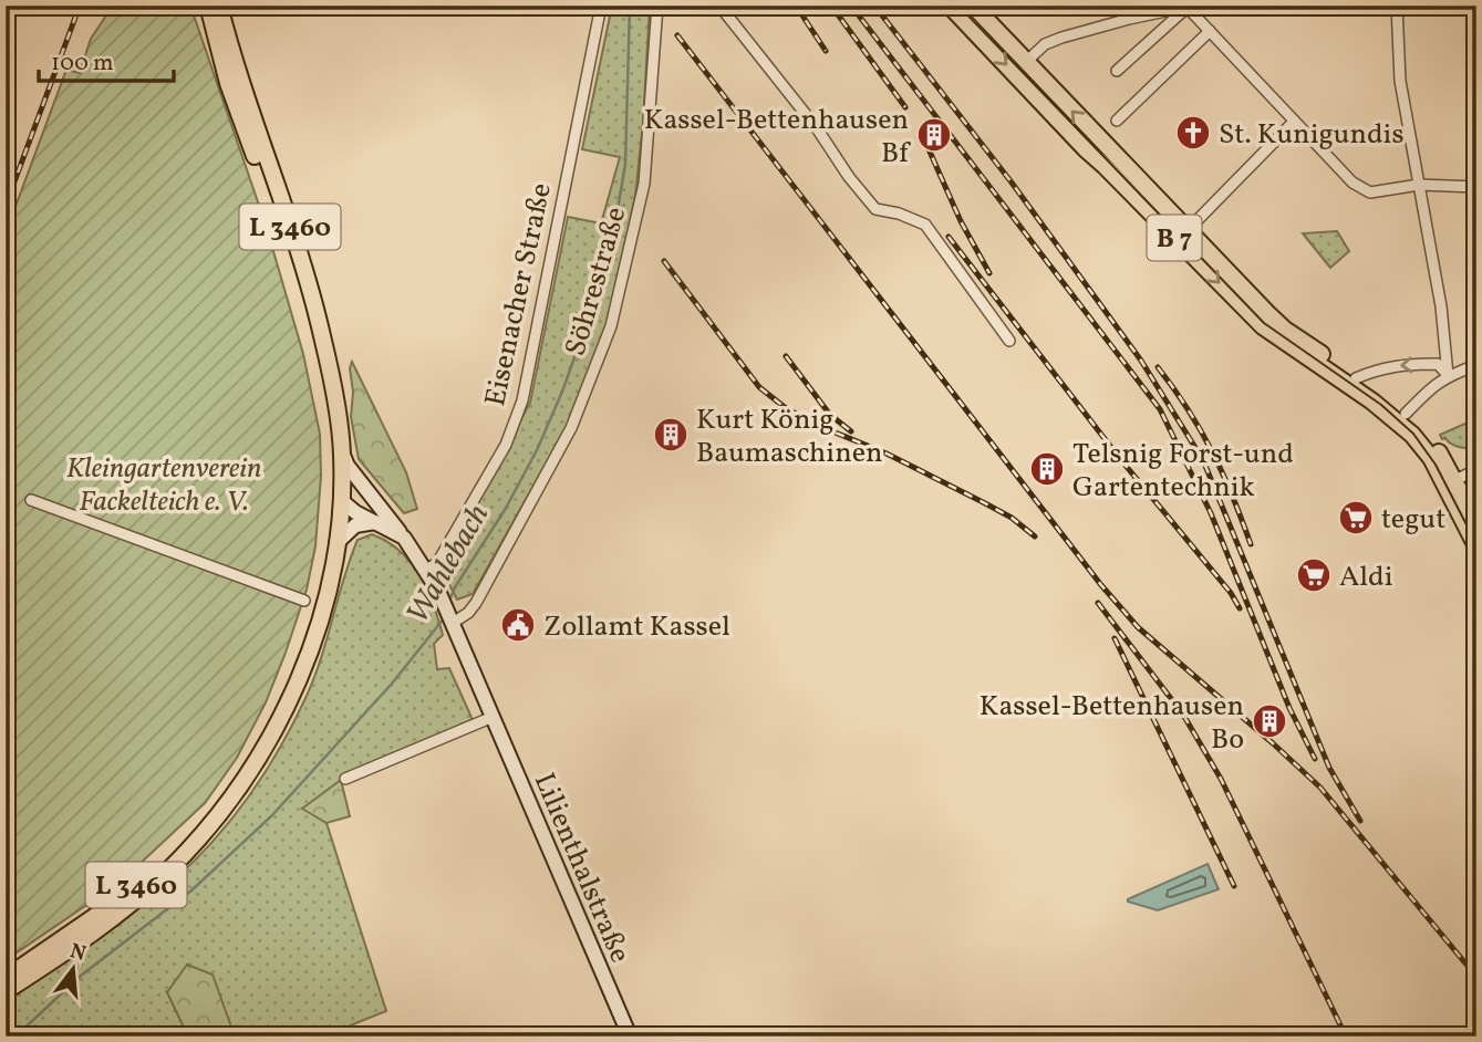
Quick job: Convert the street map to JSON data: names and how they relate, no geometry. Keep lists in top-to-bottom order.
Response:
{
  "streets": {
    "main road": ["L 3460", "B 7", "Lilienthalstraße"],
    "street": ["Söhrestraße", "Eisenacher Straße"]
  },
  "crossings": [
    ["L 3460", "Lilienthalstraße"],
    ["Söhrestraße", "Lilienthalstraße"],
    ["Eisenacher Straße", "Lilienthalstraße"]
  ],
  "water": ["Wahlebach"],
  "parks": ["Kleingartenverein Fackelteich e. V."],
  "places": {
    "church": ["St. Kunigundis"],
    "building": [
      "Kassel-Bettenhausen Bf",
      "Kurt König Baumaschinen",
      "Telsnig Forst-und Gartentechnik",
      "Kassel-Bettenhausen Bo"
    ],
    "supermarket": ["tegut", "Aldi"],
    "public building": ["Zollamt Kassel"]
  },
  "scale_bar": "100 m",
  "north": "top"
}
